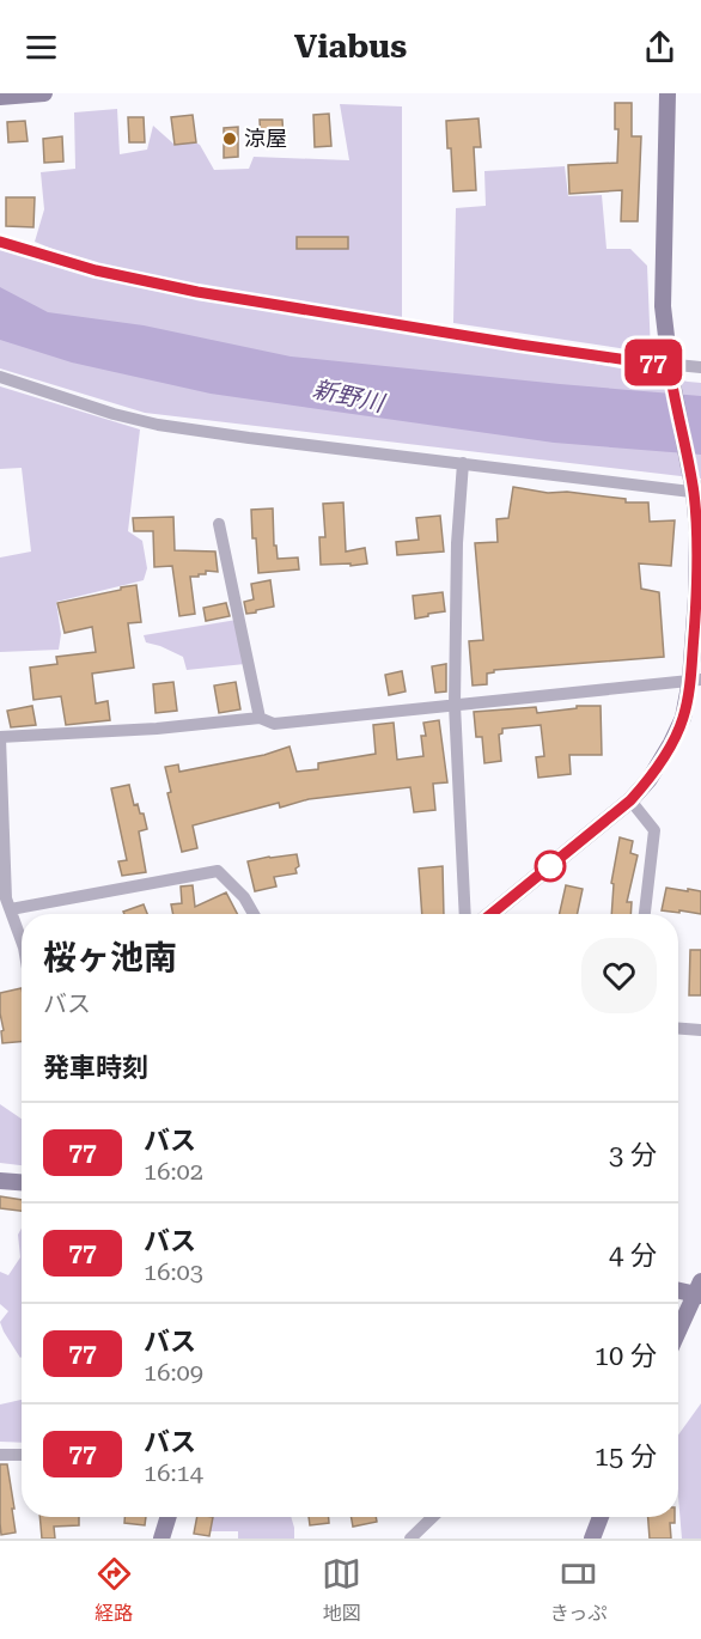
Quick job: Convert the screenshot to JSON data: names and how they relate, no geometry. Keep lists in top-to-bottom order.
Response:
{
  "water": ["新野川"],
  "places": ["涼屋"],
  "lines": ["bus line 77"],
  "page": {
    "header": "Viabus",
    "on_map": "77",
    "heading": [
      ["桜ヶ池南", "バス"],
      "発車時刻"
    ],
    "list": [
      {
        "mark": "77",
        "name": "バス",
        "note": "16:02",
        "value": "3 分"
      },
      {
        "mark": "77",
        "name": "バス",
        "note": "16:03",
        "value": "4 分"
      },
      {
        "mark": "77",
        "name": "バス",
        "note": "16:09",
        "value": "10 分"
      },
      {
        "mark": "77",
        "name": "バス",
        "note": "16:14",
        "value": "15 分"
      }
    ],
    "tabs": ["経路", "地図", "きっぷ"]
  }
}
